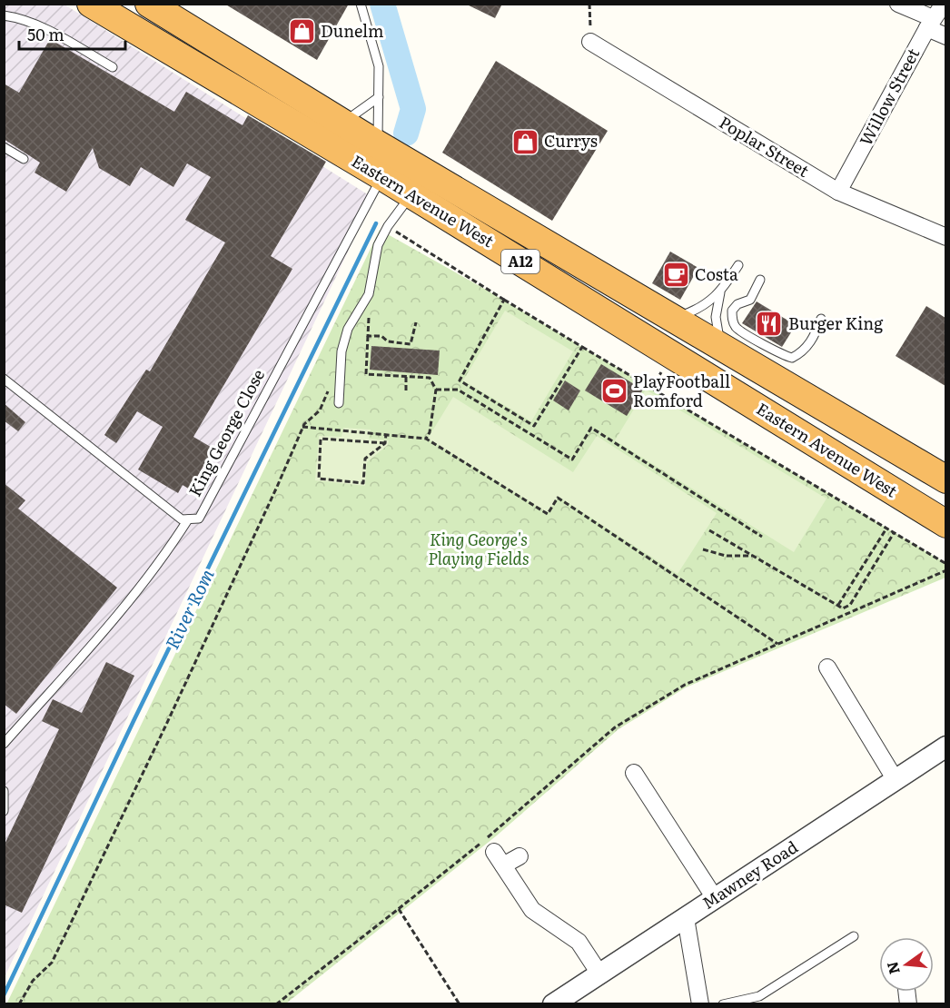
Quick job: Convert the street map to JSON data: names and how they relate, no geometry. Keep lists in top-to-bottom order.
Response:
{
  "streets": {
    "highway": ["Eastern Avenue West", "A12"],
    "street": ["Willow Street", "Poplar Street", "Mawney Road"],
    "lane": ["King George Close"]
  },
  "crossings": [
    ["Willow Street", "Poplar Street"],
    ["Eastern Avenue West", "King George Close"]
  ],
  "water": ["River Rom"],
  "parks": ["King George's Playing Fields"],
  "places": {
    "shop": ["Dunelm", "Currys"],
    "cafe": ["Costa"],
    "restaurant": ["Burger King"],
    "sports": ["PlayFootball Romford"]
  },
  "scale_bar": "50 m",
  "north": "left"
}
